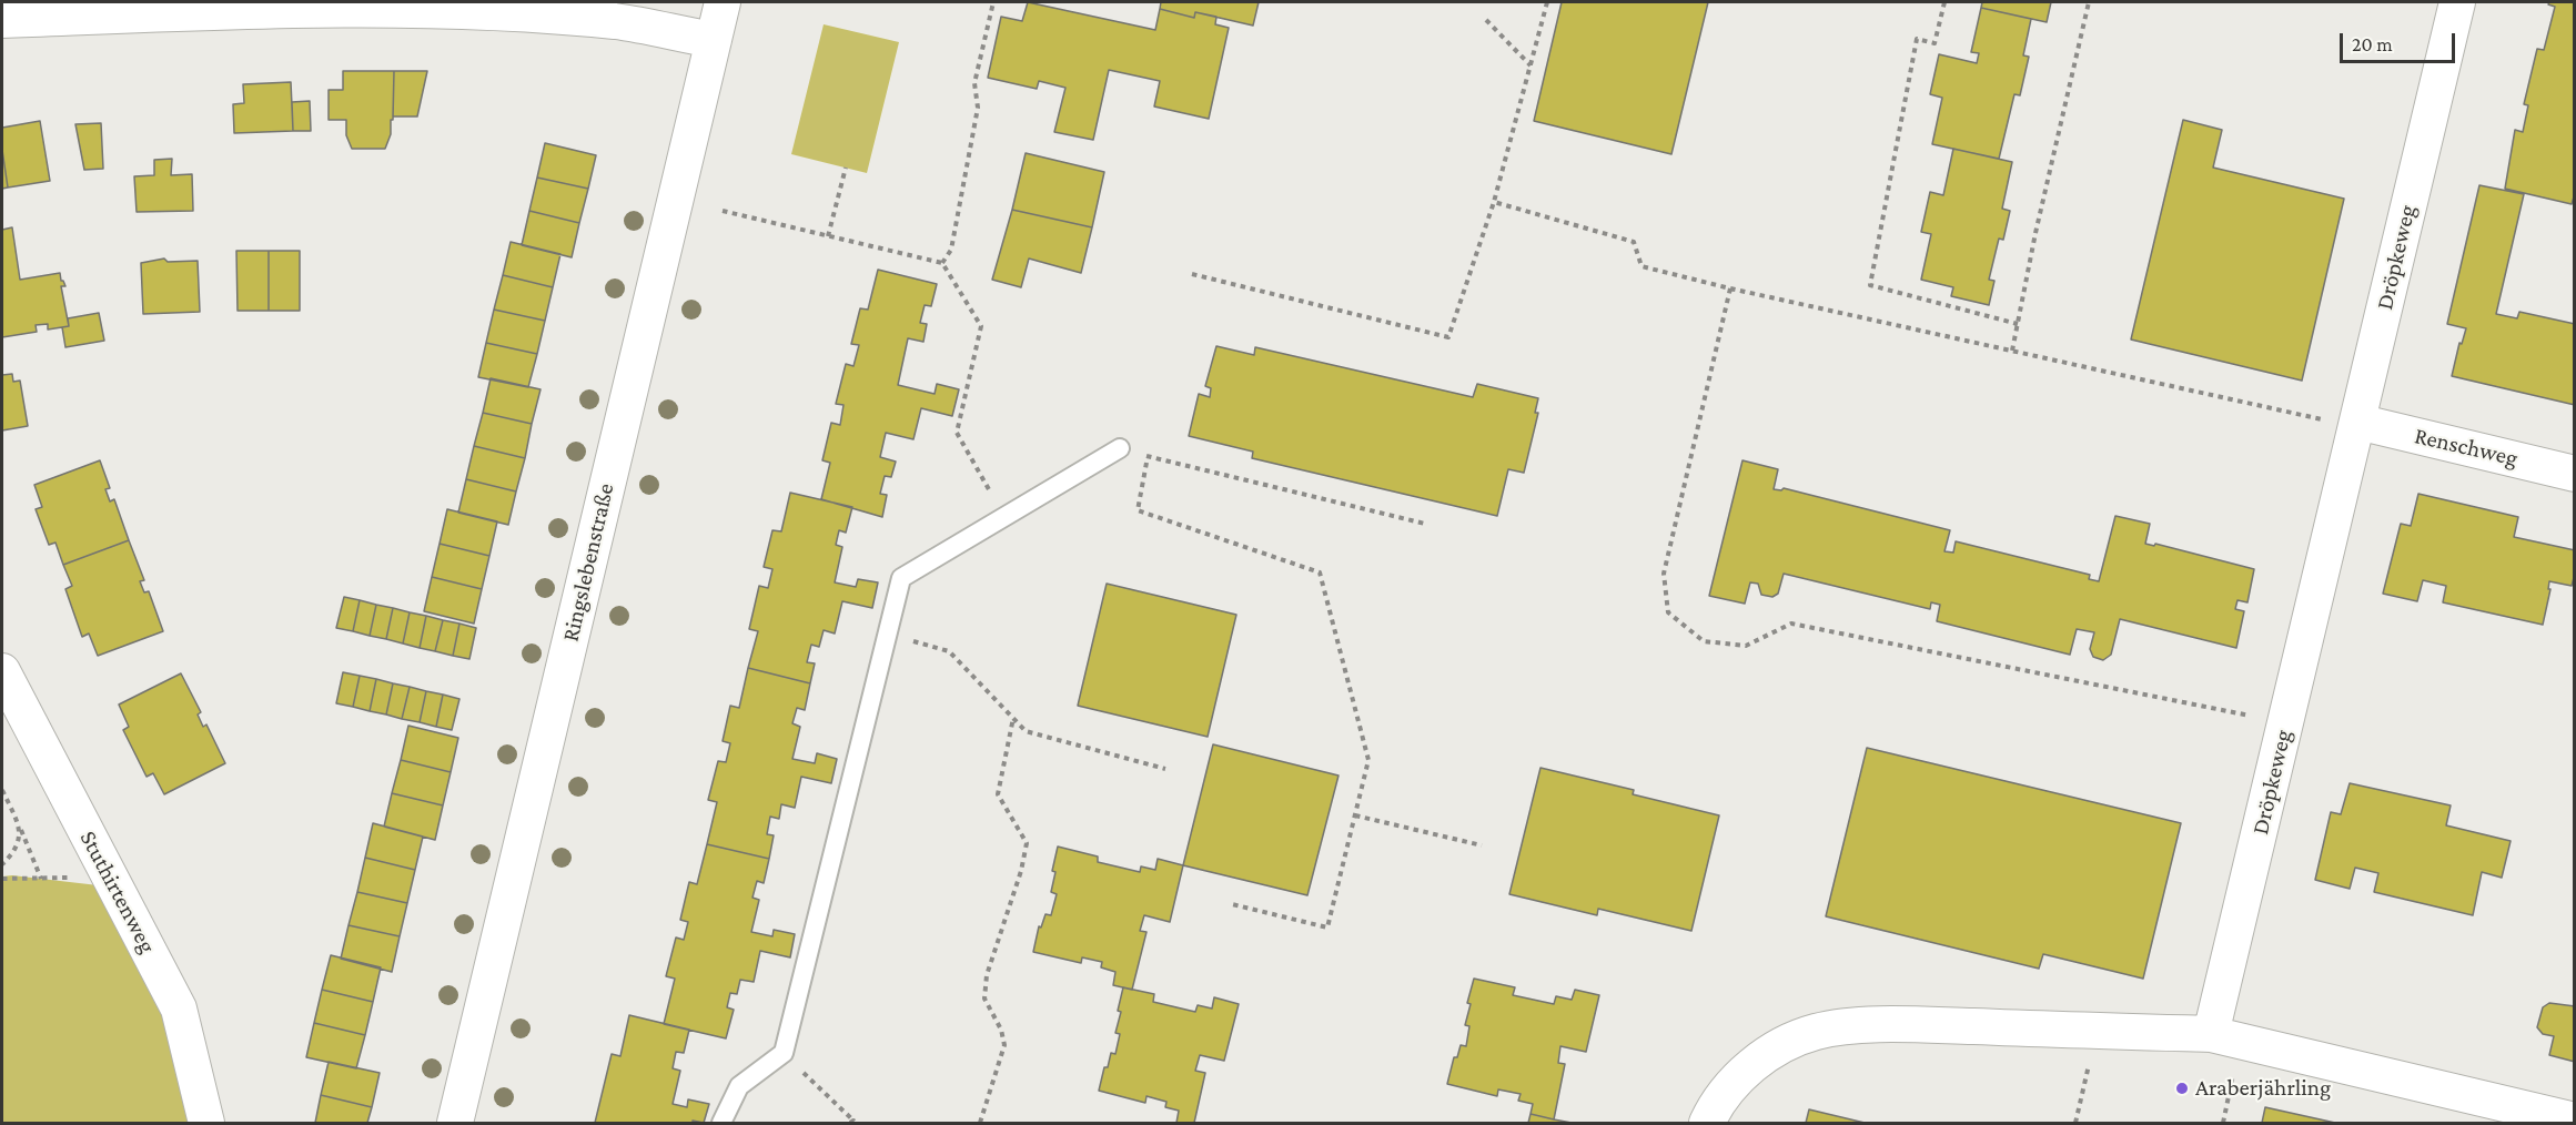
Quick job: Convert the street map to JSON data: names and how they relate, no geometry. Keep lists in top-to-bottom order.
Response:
{
  "streets": {
    "street": [
      "Dröpkeweg",
      "Renschweg",
      "Ringslebenstraße",
      "Stuthirtenweg"
    ]
  },
  "crossings": [
    ["Dröpkeweg", "Renschweg"]
  ],
  "places": ["Araberjährling"],
  "scale_bar": "20 m"
}
